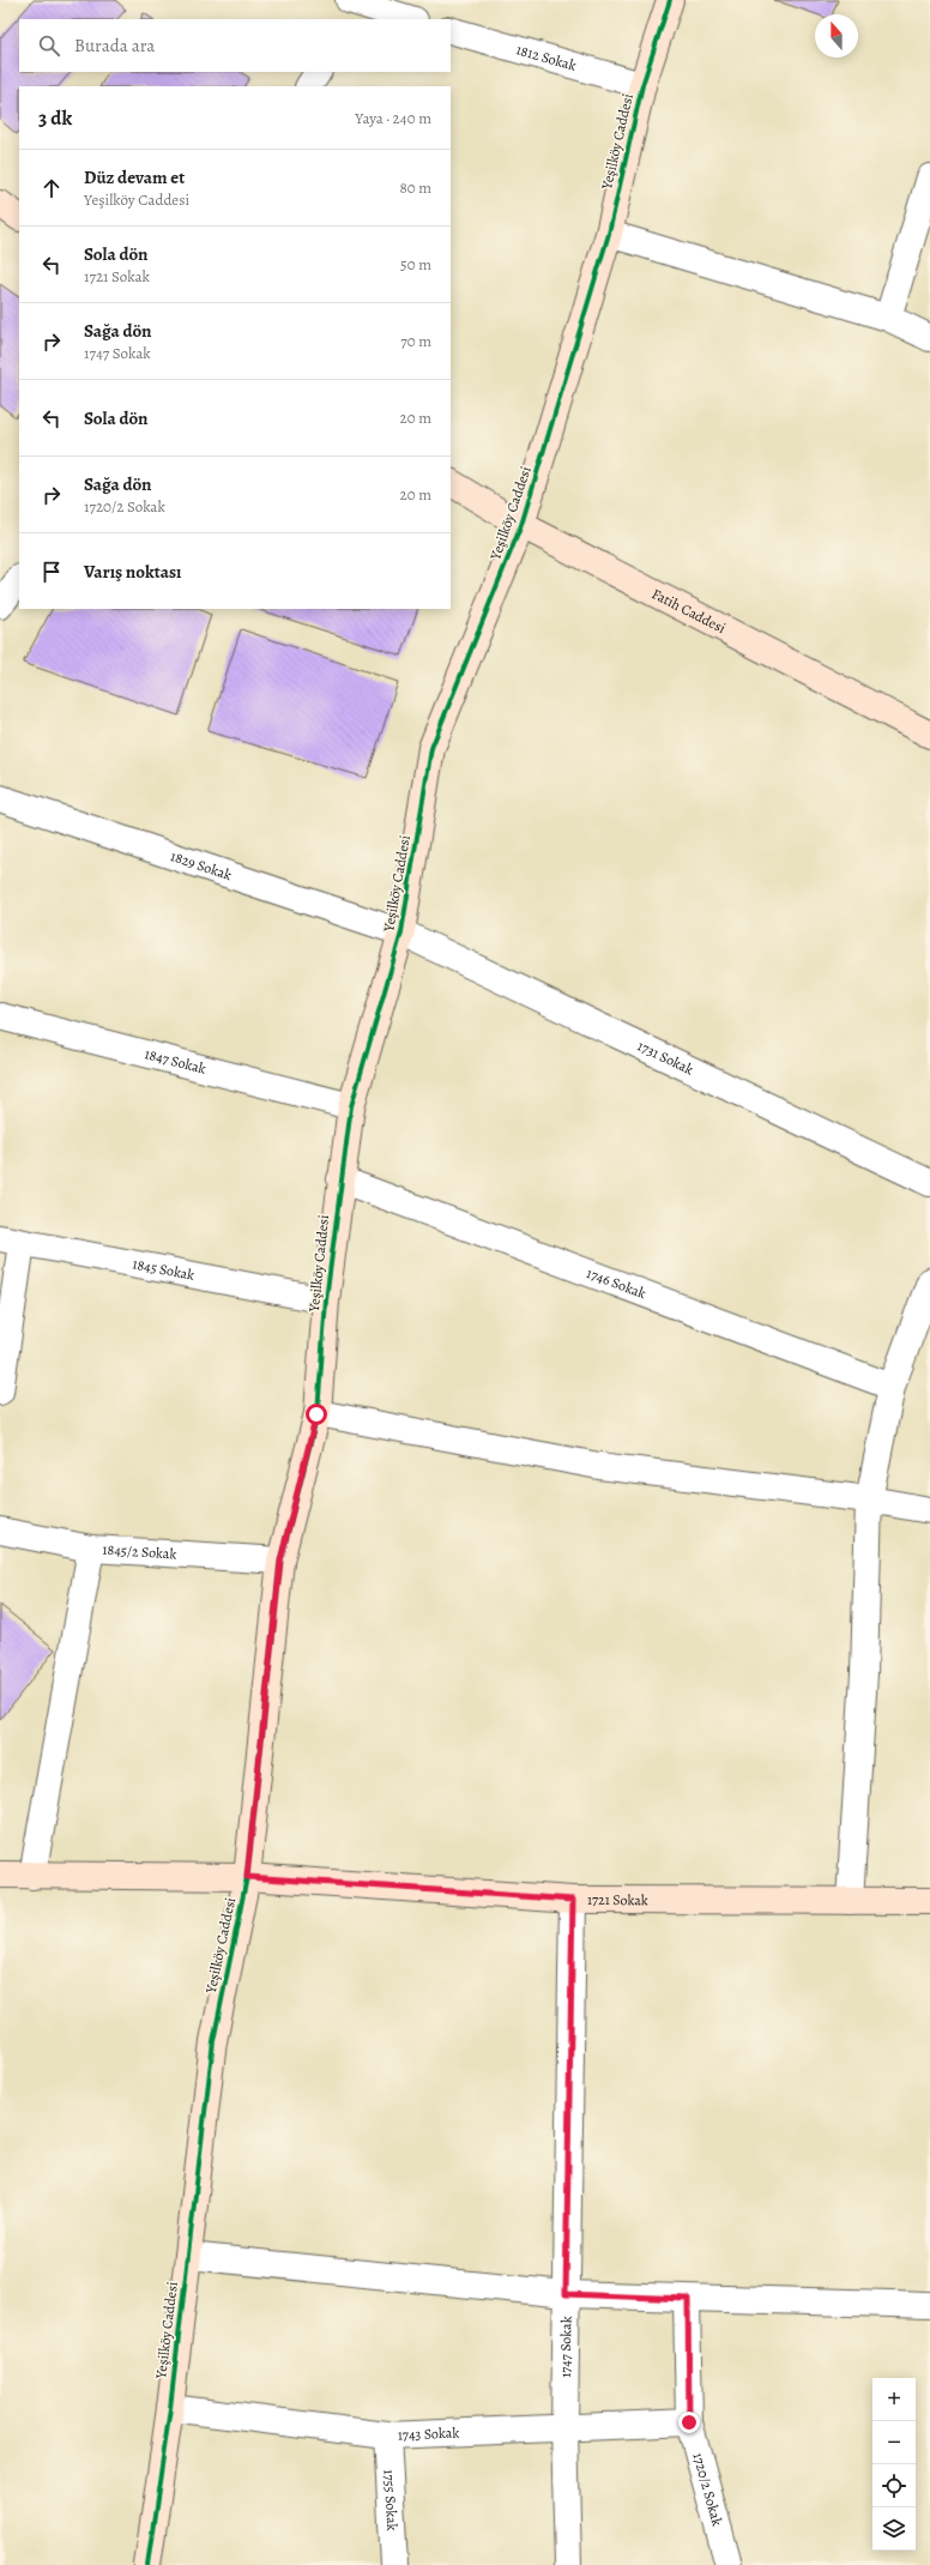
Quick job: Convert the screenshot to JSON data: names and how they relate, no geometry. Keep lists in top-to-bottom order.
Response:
{
  "streets": {
    "street": [
      "1812 Sokak",
      "Yeşilköy Caddesi",
      "Fatih Caddesi",
      "1829 Sokak",
      "1731 Sokak",
      "1847 Sokak",
      "1845 Sokak",
      "1746 Sokak",
      "1845/2 Sokak",
      "1721 Sokak",
      "1747 Sokak",
      "1743 Sokak",
      "1720/2 Sokak",
      "1755 Sokak"
    ]
  },
  "crossings": [
    ["1812 Sokak", "Yeşilköy Caddesi"],
    ["Yeşilköy Caddesi", "Fatih Caddesi"],
    ["Yeşilköy Caddesi", "1829 Sokak"],
    ["Yeşilköy Caddesi", "1731 Sokak"],
    ["Yeşilköy Caddesi", "1847 Sokak"],
    ["Yeşilköy Caddesi", "1845 Sokak"],
    ["Yeşilköy Caddesi", "1746 Sokak"],
    ["Yeşilköy Caddesi", "1845/2 Sokak"],
    ["Yeşilköy Caddesi", "1721 Sokak"],
    ["Yeşilköy Caddesi", "1743 Sokak"],
    ["1829 Sokak", "1731 Sokak"],
    ["1721 Sokak", "1747 Sokak"],
    ["1747 Sokak", "1743 Sokak"],
    ["1743 Sokak", "1720/2 Sokak"],
    ["1743 Sokak", "1755 Sokak"]
  ],
  "north": "top",
  "page": {
    "search": "Burada ara",
    "heading": ["3 dk", "Yaya · 240 m"],
    "list": [
      ["Düz devam et", "Yeşilköy Caddesi", "80 m"],
      ["Sola dön", "1721 Sokak", "50 m"],
      ["Sağa dön", "1747 Sokak", "70 m"],
      ["Sola dön", "20 m"],
      ["Sağa dön", "1720/2 Sokak", "20 m"],
      "Varış noktası"
    ],
    "map_buttons": ["+", "−"]
  }
}
